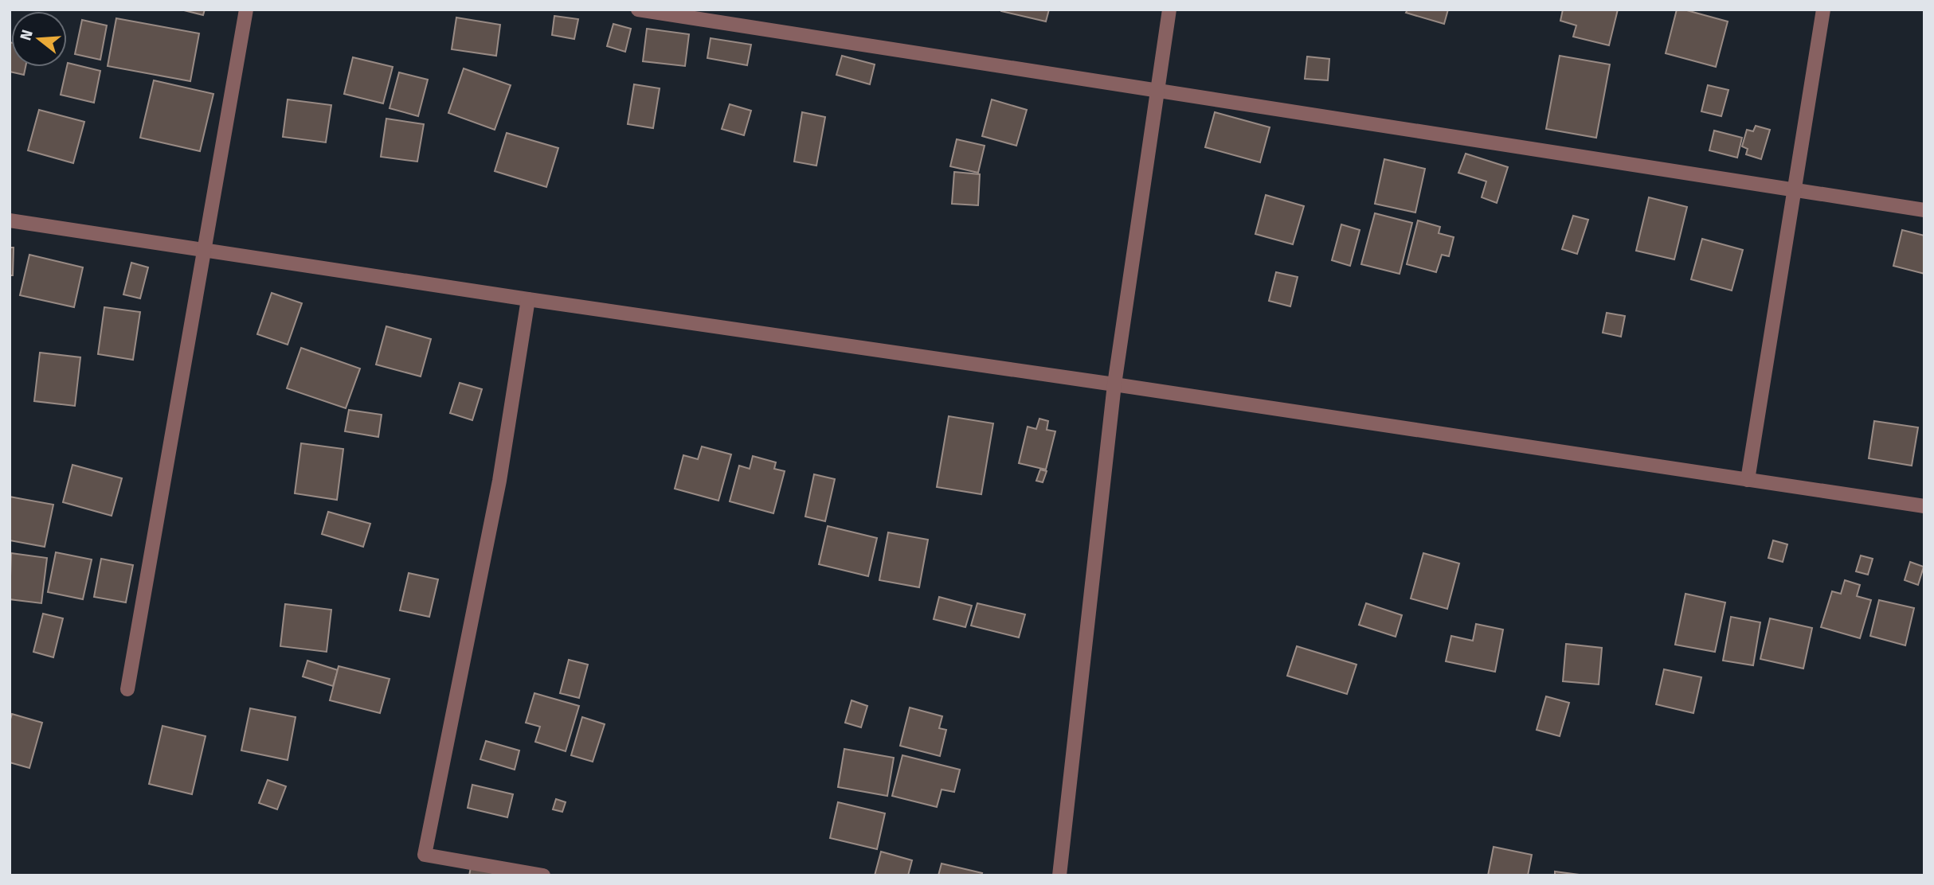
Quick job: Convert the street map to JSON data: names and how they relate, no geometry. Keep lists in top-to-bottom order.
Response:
{
  "north": "left"
}
